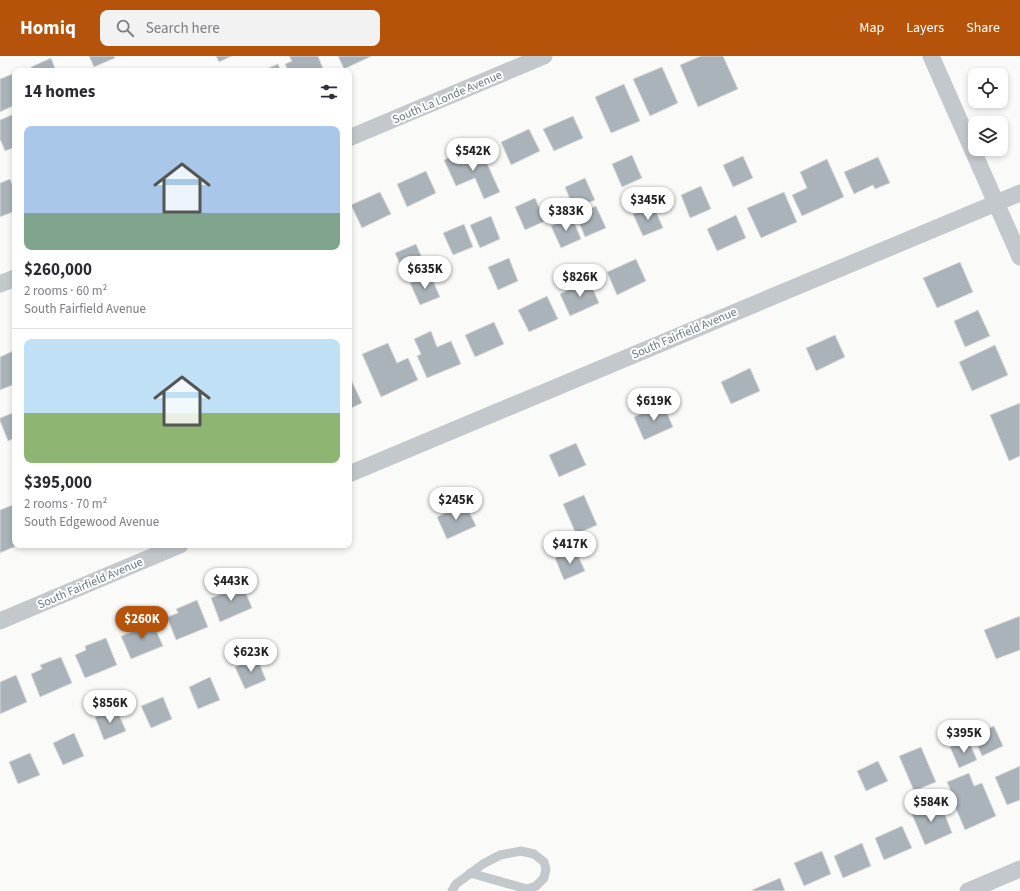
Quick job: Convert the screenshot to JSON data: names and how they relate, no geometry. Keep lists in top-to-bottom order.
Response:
{
  "streets": {
    "street": ["South La Londe Avenue", "South Fairfield Avenue"]
  },
  "page": {
    "header": "Homiq",
    "search": "Search here",
    "nav": ["Map", "Layers", "Share"],
    "heading": "14 homes",
    "list": [
      {
        "name": "$260,000",
        "note": "2 rooms · 60 m² · South Fairfield Avenue"
      },
      {
        "name": "$395,000",
        "note": "2 rooms · 70 m² · South Edgewood Avenue"
      }
    ],
    "price": [
      "$542K",
      "$345K",
      "$383K",
      "$635K",
      "$826K",
      "$619K",
      "$245K",
      "$417K",
      "$443K",
      "$260K",
      "$623K",
      "$856K",
      "$395K",
      "$584K"
    ]
  }
}
